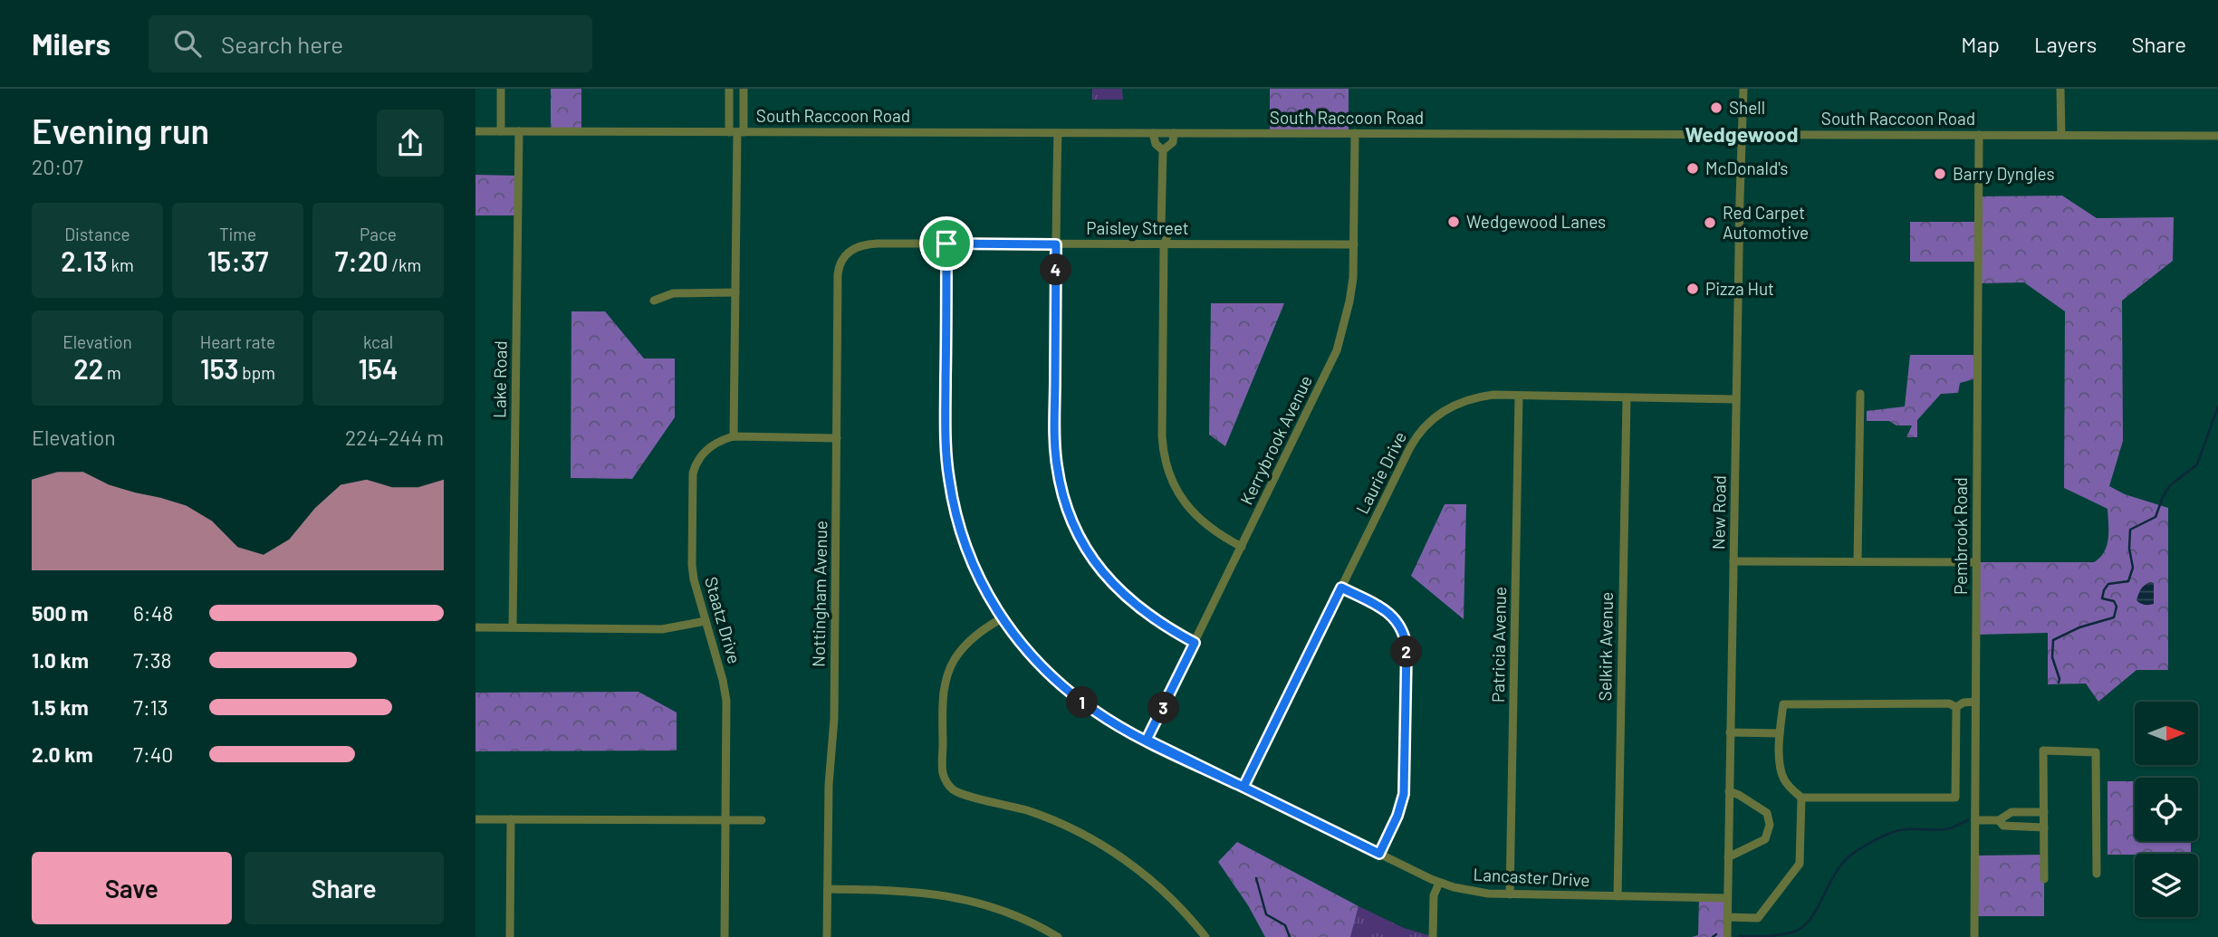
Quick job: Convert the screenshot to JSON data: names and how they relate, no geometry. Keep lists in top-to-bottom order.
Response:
{
  "streets": {
    "street": [
      "South Raccoon Road",
      "Paisley Street",
      "Lake Road",
      "Kerrybrook Avenue",
      "Laurie Drive",
      "New Road",
      "Pembrook Road",
      "Nottingham Avenue",
      "Staatz Drive",
      "Patricia Avenue",
      "Selkirk Avenue",
      "Lancaster Drive"
    ]
  },
  "crossings": [
    ["South Raccoon Road", "Lake Road"],
    ["South Raccoon Road", "Kerrybrook Avenue"],
    ["South Raccoon Road", "New Road"],
    ["South Raccoon Road", "Pembrook Road"],
    ["Paisley Street", "Kerrybrook Avenue"],
    ["Paisley Street", "Nottingham Avenue"],
    ["Paisley Street", "Lancaster Drive"],
    ["Kerrybrook Avenue", "Lancaster Drive"],
    ["Laurie Drive", "New Road"],
    ["Laurie Drive", "Patricia Avenue"],
    ["Laurie Drive", "Selkirk Avenue"],
    ["Laurie Drive", "Lancaster Drive"],
    ["New Road", "Lancaster Drive"],
    ["Nottingham Avenue", "Staatz Drive"],
    ["Patricia Avenue", "Lancaster Drive"],
    ["Selkirk Avenue", "Lancaster Drive"]
  ],
  "districts": ["Wedgewood"],
  "places": [
    "Shell",
    "McDonald's",
    "Barry Dyngles",
    "Wedgewood Lanes",
    "Red Carpet Automotive",
    "Pizza Hut"
  ],
  "north": "right",
  "page": {
    "header": "Milers",
    "search": "Search here",
    "nav": ["Map", "Layers", "Share"],
    "heading": ["Evening run", "20:07"],
    "stats": [
      ["Distance", "2.13 km"],
      ["Time", "15:37"],
      ["Pace", "7:20 /km"],
      ["Elevation", "22 m"],
      ["Heart rate", "153 bpm"],
      ["kcal", "154"]
    ],
    "pins": [
      "4",
      "2",
      "1",
      "3"
    ],
    "chart": ["Elevation", "224–244 m"],
    "list": [
      {
        "name": "500 m",
        "note": "6:48"
      },
      {
        "name": "1.0 km",
        "note": "7:38"
      },
      {
        "name": "1.5 km",
        "note": "7:13"
      },
      {
        "name": "2.0 km",
        "note": "7:40"
      }
    ],
    "buttons": ["Save", "Share"]
  }
}
